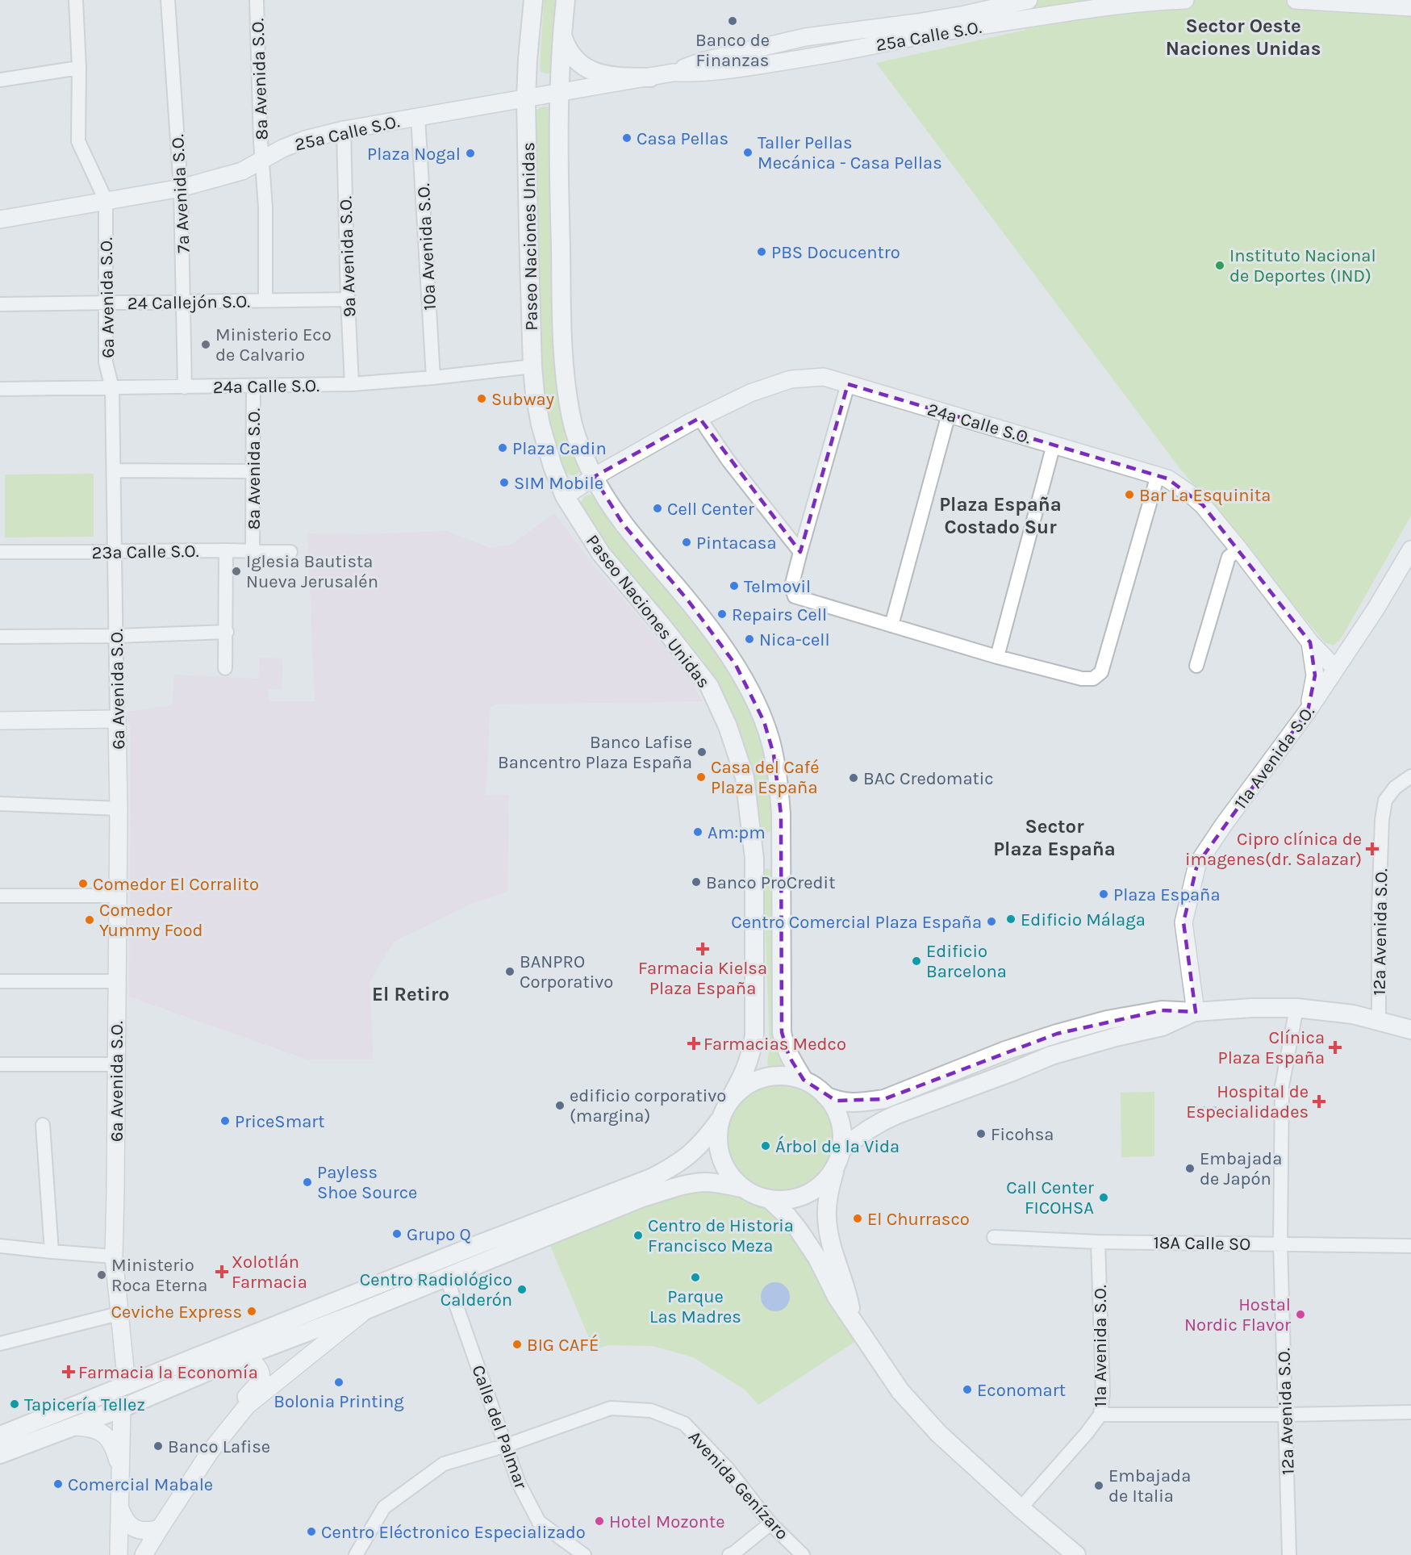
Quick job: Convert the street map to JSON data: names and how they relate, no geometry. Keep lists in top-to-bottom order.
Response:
{
  "streets": {
    "main road": ["Paseo Naciones Unidas"],
    "street": [
      "25a Calle S.O.",
      "8a Avenida S.O.",
      "7a Avenida S.O.",
      "10a Avenida S.O.",
      "9a Avenida S.O.",
      "6a Avenida S.O.",
      "24 Callejón S.O.",
      "24a Calle S.O.",
      "23a Calle S.O.",
      "11a Avenida S.O.",
      "12a Avenida S.O.",
      "18A Calle SO",
      "Calle del Palmar",
      "Avenida Genízaro"
    ]
  },
  "crossings": [
    ["25a Calle S.O.", "8a Avenida S.O."],
    ["25a Calle S.O.", "7a Avenida S.O."],
    ["25a Calle S.O.", "Paseo Naciones Unidas"],
    ["25a Calle S.O.", "10a Avenida S.O."],
    ["25a Calle S.O.", "9a Avenida S.O."],
    ["25a Calle S.O.", "6a Avenida S.O."],
    ["8a Avenida S.O.", "24 Callejón S.O."],
    ["8a Avenida S.O.", "24a Calle S.O."],
    ["8a Avenida S.O.", "23a Calle S.O."],
    ["7a Avenida S.O.", "24 Callejón S.O."],
    ["7a Avenida S.O.", "24a Calle S.O."],
    ["Paseo Naciones Unidas", "24a Calle S.O."],
    ["10a Avenida S.O.", "24a Calle S.O."],
    ["9a Avenida S.O.", "24 Callejón S.O."],
    ["9a Avenida S.O.", "24a Calle S.O."],
    ["6a Avenida S.O.", "24 Callejón S.O."],
    ["6a Avenida S.O.", "24a Calle S.O."],
    ["6a Avenida S.O.", "23a Calle S.O."],
    ["24a Calle S.O.", "11a Avenida S.O."],
    ["11a Avenida S.O.", "18A Calle SO"],
    ["12a Avenida S.O.", "18A Calle SO"],
    ["Calle del Palmar", "Avenida Genízaro"]
  ],
  "districts": [
    "Sector Oeste Naciones Unidas",
    "Plaza España Costado Sur",
    "Sector Plaza España",
    "El Retiro"
  ],
  "places": {
    "other": [
      "Banco de Finanzas",
      "Casa Pellas",
      "Taller Pellas Mecánica - Casa Pellas",
      "Plaza Nogal",
      "PBS Docucentro",
      "Instituto Nacional de Deportes (IND)",
      "Ministerio Eco de Calvario",
      "Subway",
      "Plaza Cadin",
      "SIM Mobile",
      "Bar La Esquinita",
      "Cell Center",
      "Pintacasa",
      "Iglesia Bautista Nueva Jerusalén",
      "Telmovil",
      "Repairs Cell",
      "Nica-cell",
      "Banco Lafise Bancentro Plaza España",
      "Casa del Café Plaza España",
      "BAC Credomatic",
      "Am:pm",
      "Banco ProCredit",
      "Comedor El Corralito",
      "Plaza España",
      "Edificio Málaga",
      "Comedor Yummy Food",
      "Centro Comercial Plaza España",
      "Edificio Barcelona",
      "BANPRO Corporativo",
      "edificio corporativo (margina)",
      "PriceSmart",
      "Ficohsa",
      "Árbol de la Vida",
      "Embajada de Japón",
      "Payless Shoe Source",
      "Call Center FICOHSA",
      "El Churrasco",
      "Grupo Q",
      "Centro de Historia Francisco Meza",
      "Ministerio Roca Eterna",
      "Parque Las Madres",
      "Centro Radiológico Calderón",
      "Ceviche Express",
      "Hostal Nordic Flavor",
      "BIG CAFÉ",
      "Bolonia Printing",
      "Economart",
      "Tapicería Tellez",
      "Banco Lafise",
      "Comercial Mabale",
      "Embajada de Italia",
      "Hotel Mozonte",
      "Centro Eléctronico Especializado"
    ],
    "health": [
      "Cipro clínica de imagenes(dr. Salazar)",
      "Farmacia Kielsa Plaza España",
      "Farmacias Medco",
      "Clínica Plaza España",
      "Hospital de Especialidades",
      "Xolotlán Farmacia",
      "Farmacia la Economía"
    ]
  }
}
